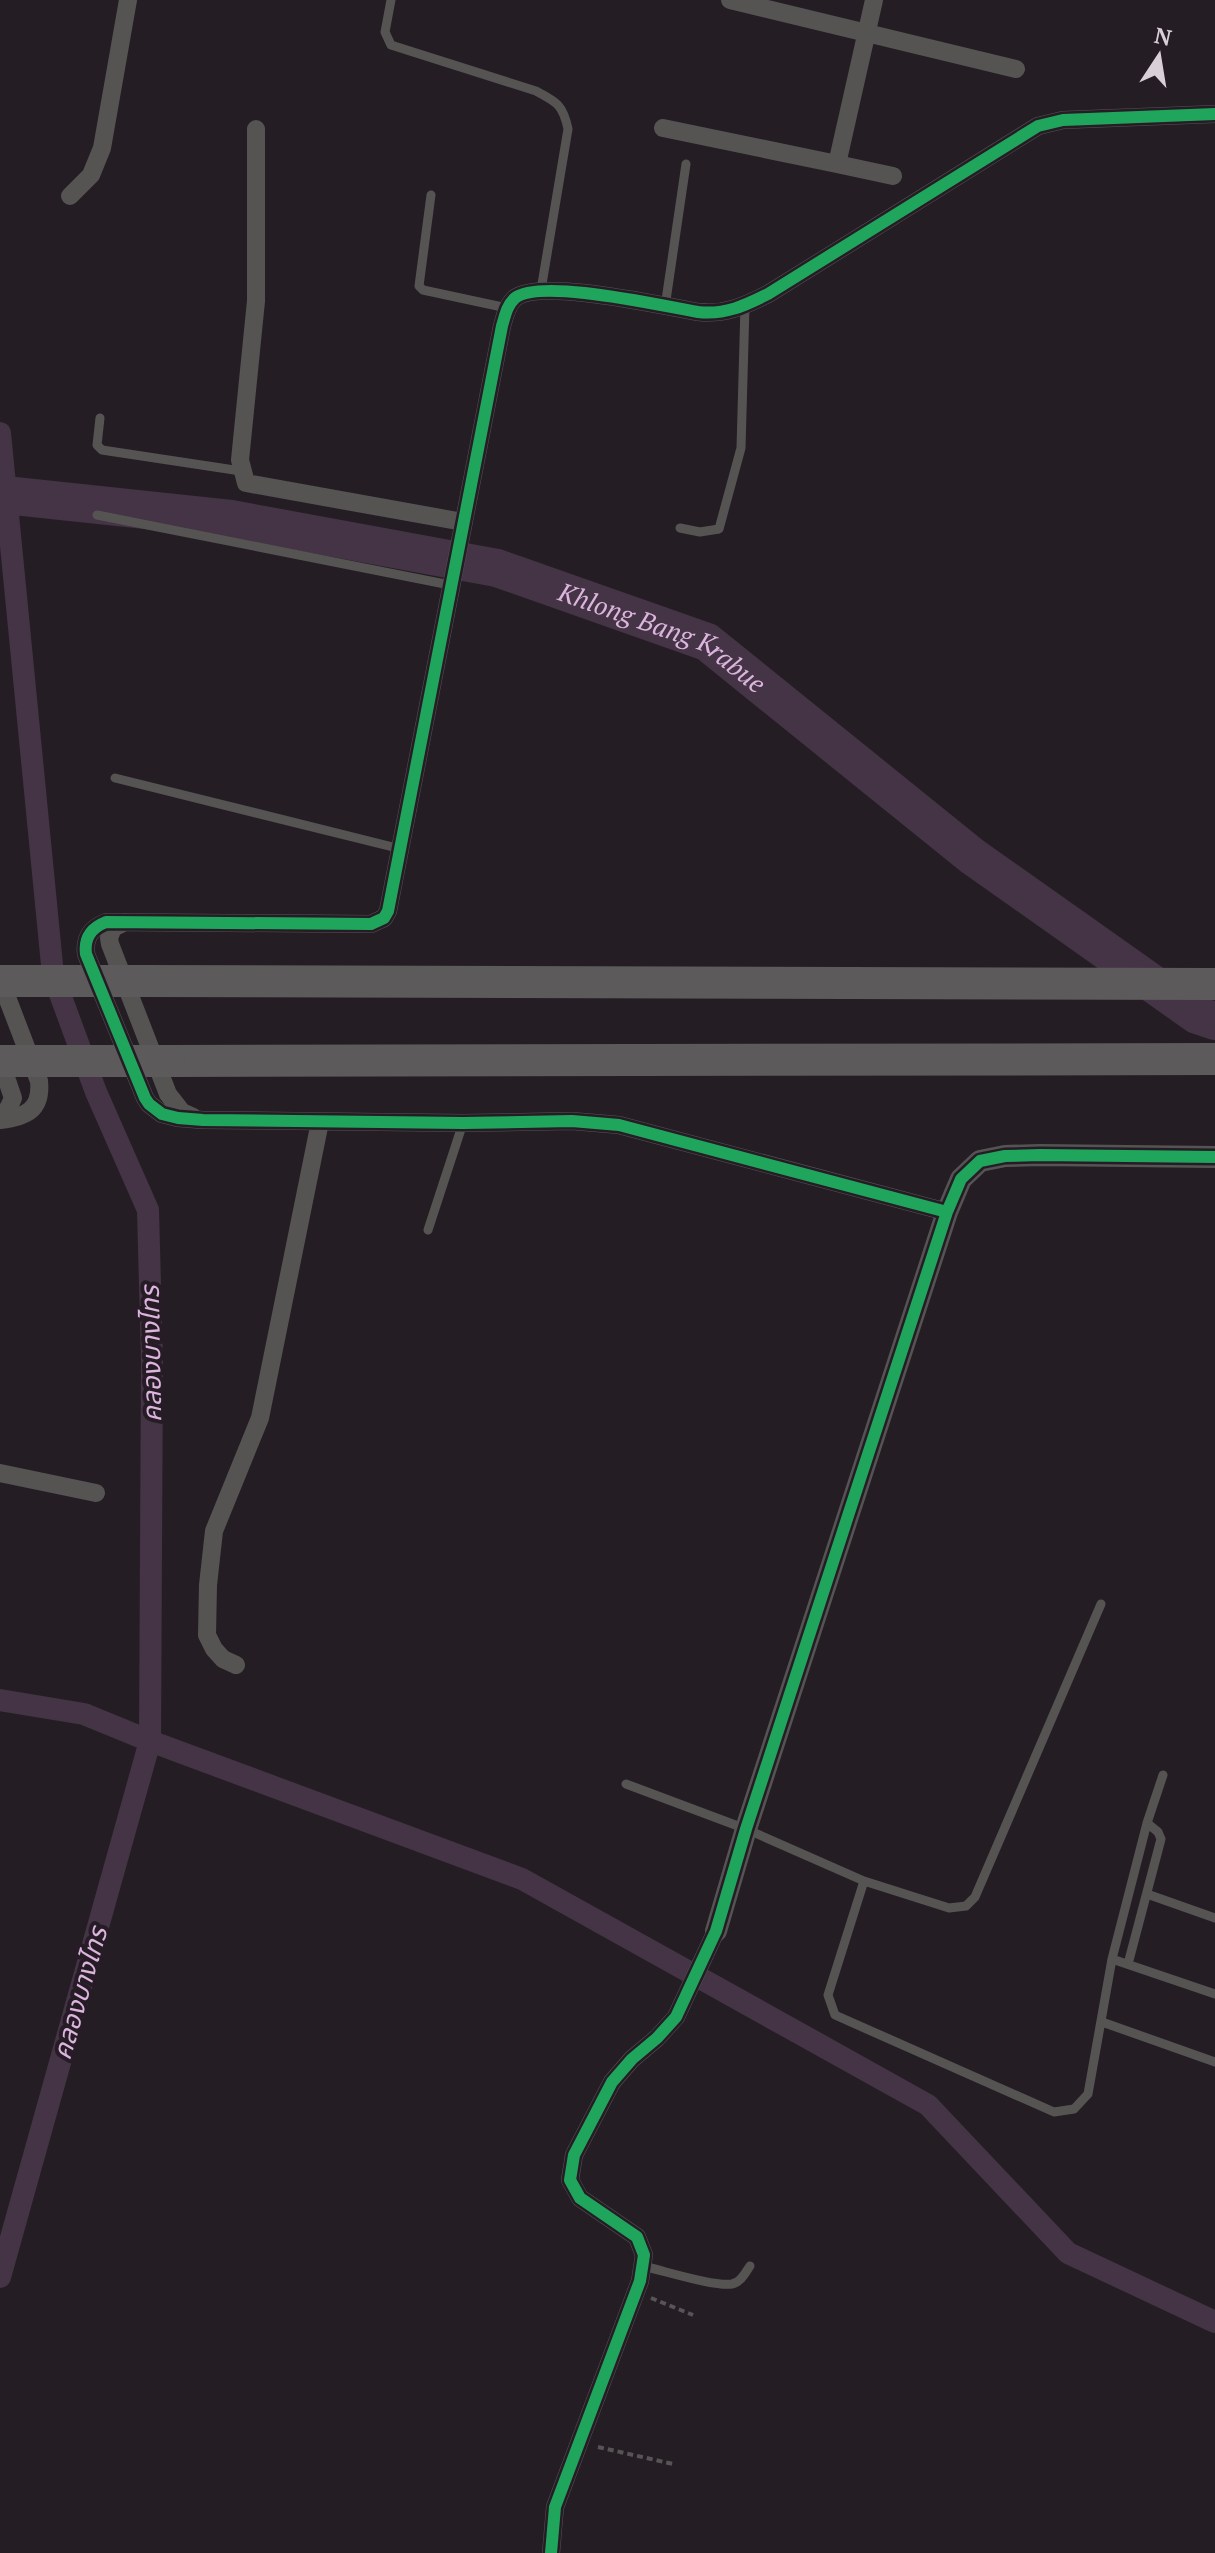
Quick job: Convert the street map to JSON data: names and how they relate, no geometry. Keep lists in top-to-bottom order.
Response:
{
  "water": ["Khlong Bang Krabue", "คลองบางไทร"],
  "north": "top"
}
